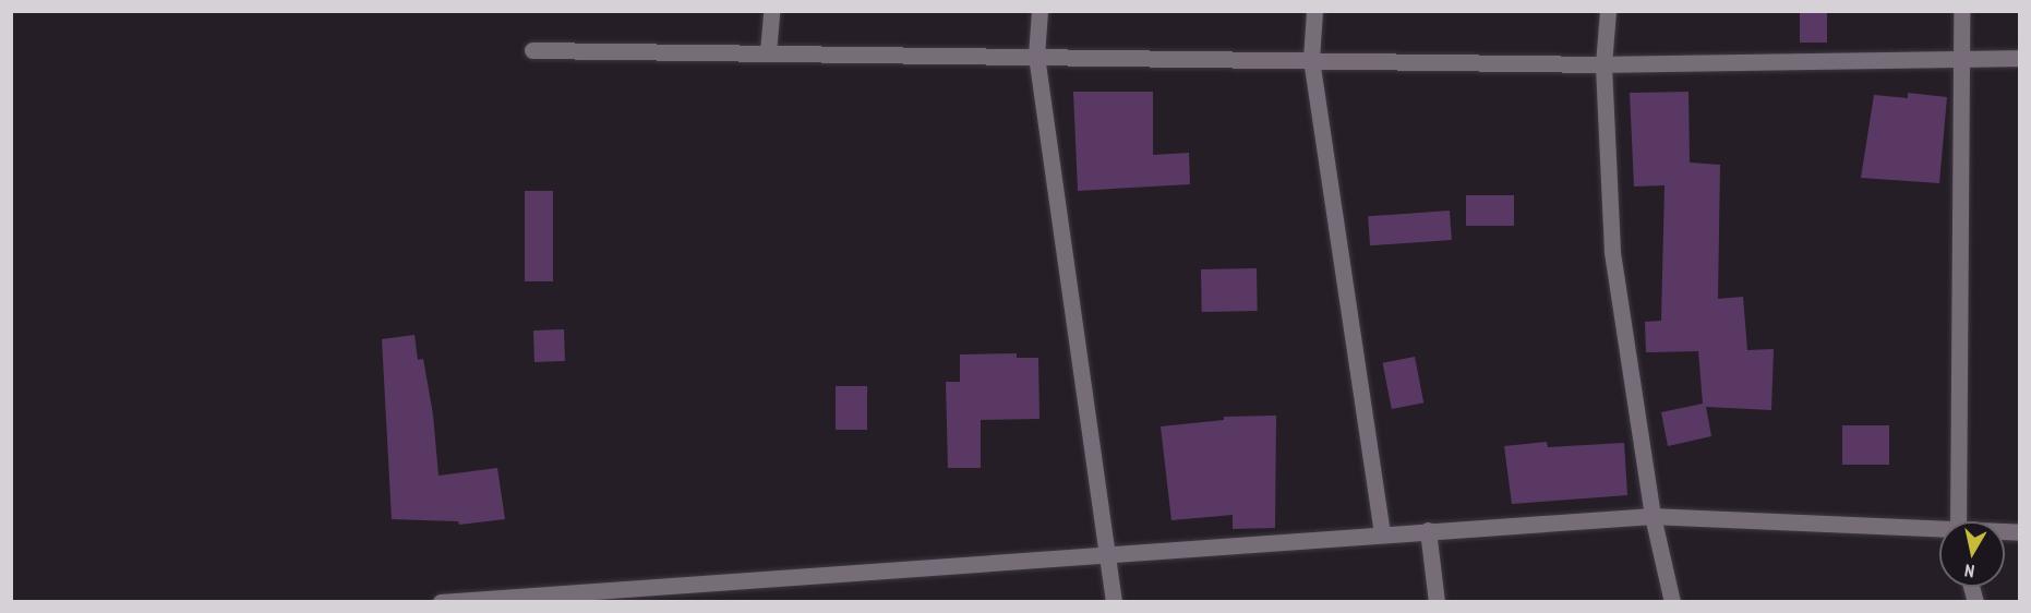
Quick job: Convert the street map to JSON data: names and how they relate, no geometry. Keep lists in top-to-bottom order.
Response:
{
  "north": "bottom"
}
